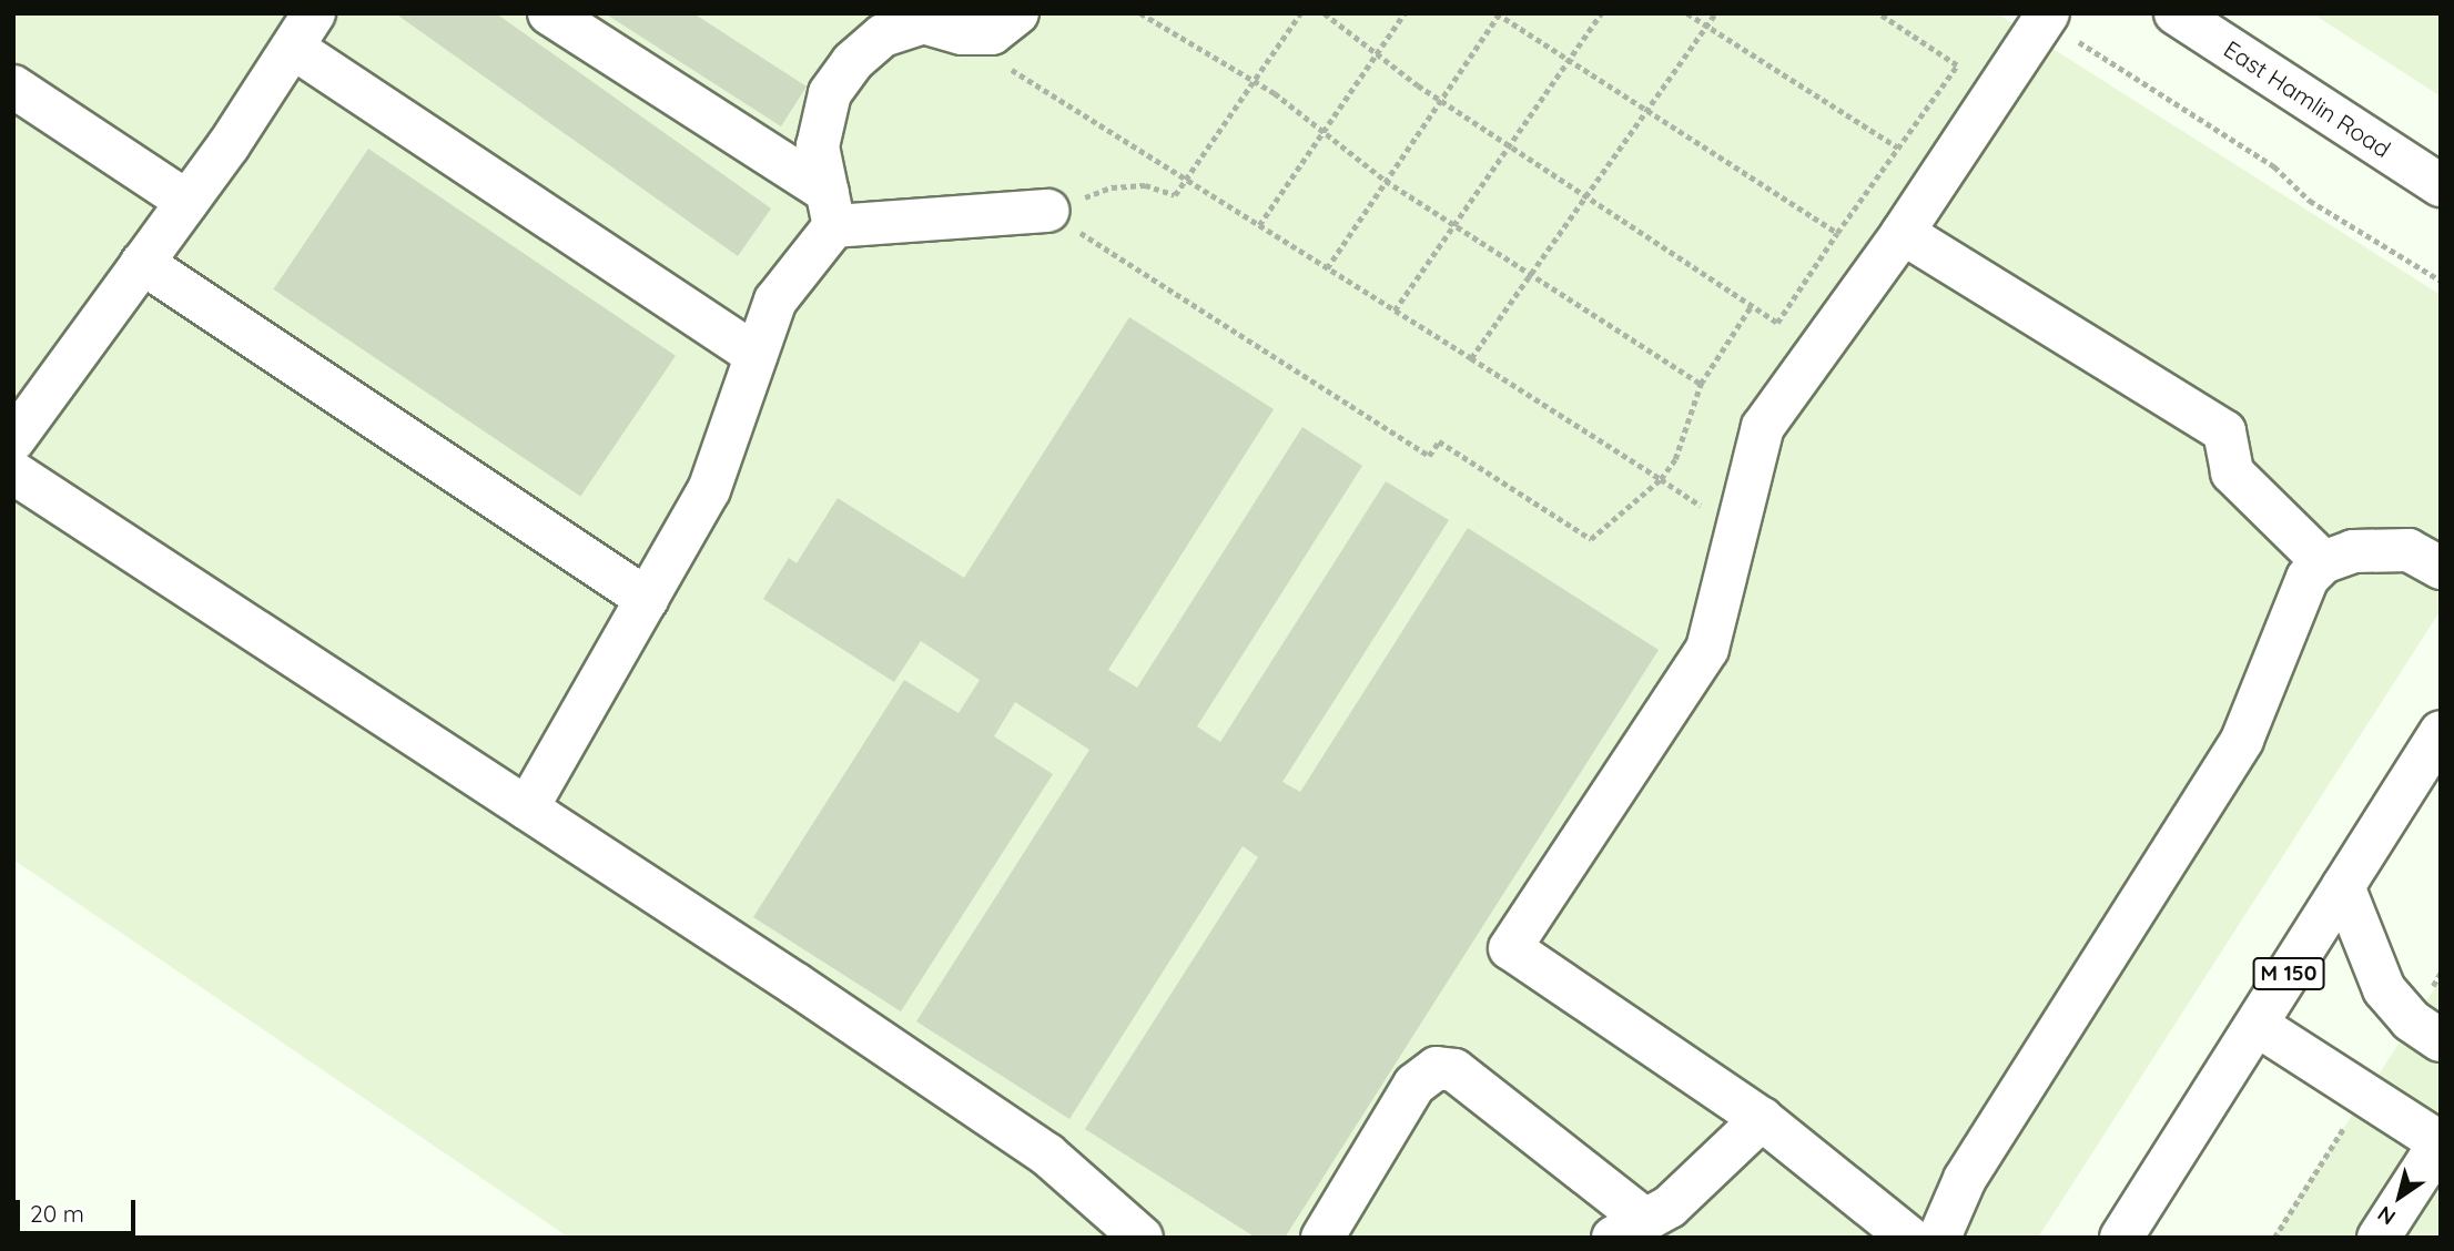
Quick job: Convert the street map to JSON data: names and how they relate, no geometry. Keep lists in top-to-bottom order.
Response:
{
  "streets": {
    "main road": ["East Hamlin Road", "M 150"]
  },
  "scale_bar": "20 m",
  "north": "bottom left"
}
